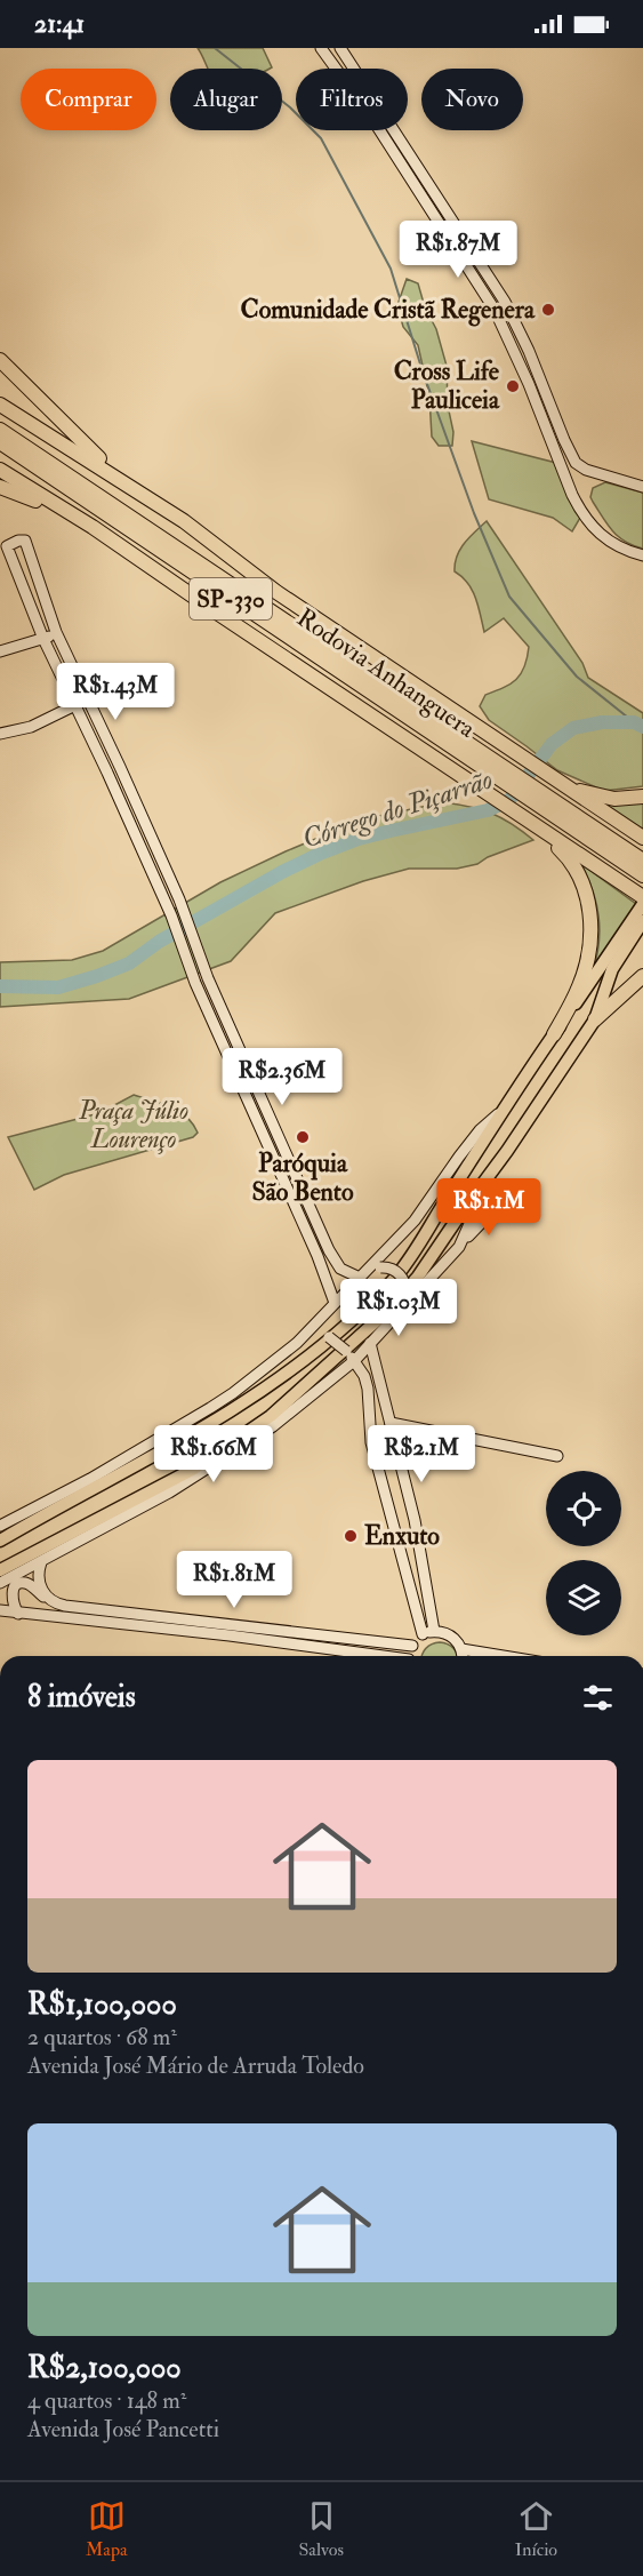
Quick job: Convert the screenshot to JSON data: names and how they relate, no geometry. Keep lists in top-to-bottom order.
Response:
{
  "streets": {
    "highway": ["SP-330", "Rodovia Anhanguera"]
  },
  "water": ["Córrego do Piçarrão"],
  "parks": ["Praça Júlio Lourenço"],
  "places": [
    "Comunidade Cristã Regenera",
    "Cross Life Pauliceia",
    "Paróquia São Bento",
    "Enxuto"
  ],
  "page": {
    "status": "21:41",
    "chip": [
      "Comprar",
      "Alugar",
      "Filtros",
      "Novo"
    ],
    "price": [
      "R$1.87M",
      "R$1.43M",
      "R$2.36M",
      "R$1.1M",
      "R$1.03M",
      "R$1.66M",
      "R$2.1M",
      "R$1.81M"
    ],
    "heading": "8 imóveis",
    "list": [
      {
        "name": "R$1,100,000",
        "note": "2 quartos · 68 m² · Avenida José Mário de Arruda Toledo"
      },
      {
        "name": "R$2,100,000",
        "note": "4 quartos · 148 m² · Avenida José Pancetti"
      }
    ],
    "tabs": ["Mapa", "Salvos", "Início"]
  }
}
